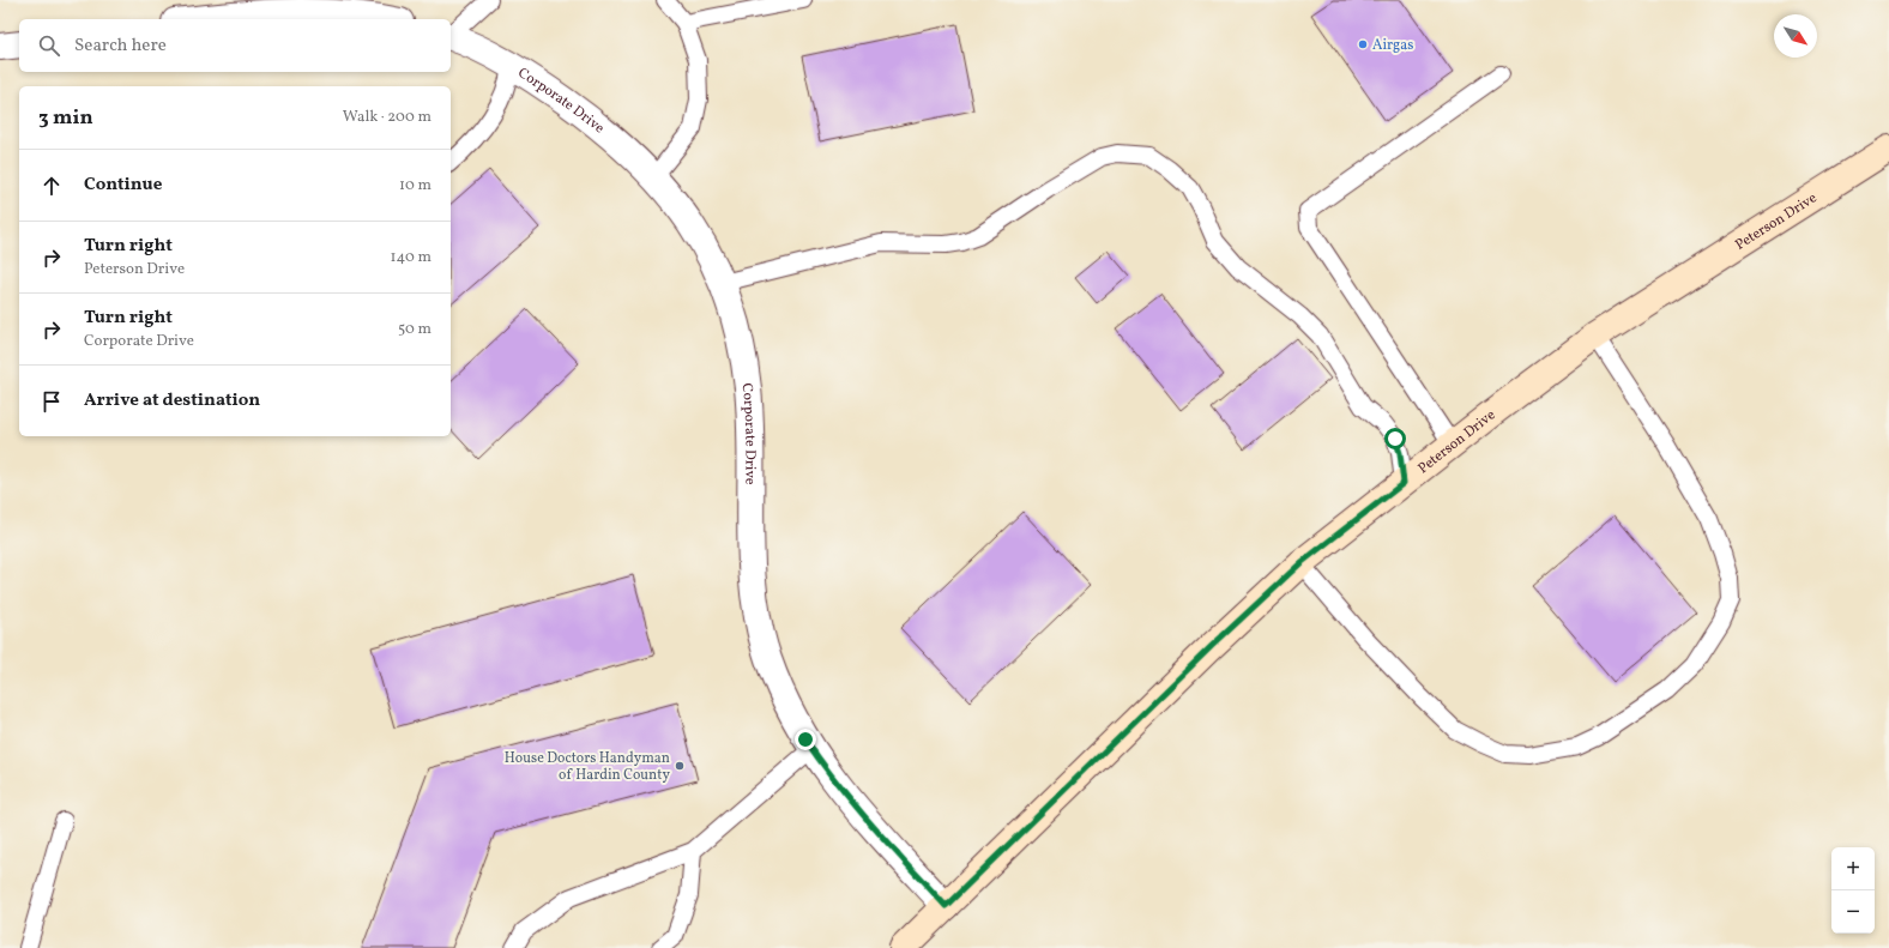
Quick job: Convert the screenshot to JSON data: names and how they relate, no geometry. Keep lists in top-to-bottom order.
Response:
{
  "streets": {
    "street": ["Corporate Drive", "Peterson Drive"]
  },
  "crossings": [
    ["Corporate Drive", "Peterson Drive"]
  ],
  "places": ["Airgas", "House Doctors Handyman of Hardin County"],
  "north": "bottom right",
  "page": {
    "search": "Search here",
    "heading": ["3 min", "Walk · 200 m"],
    "list": [
      ["Continue", "10 m"],
      ["Turn right", "Peterson Drive", "140 m"],
      ["Turn right", "Corporate Drive", "50 m"],
      "Arrive at destination"
    ],
    "map_buttons": ["+", "−"]
  }
}
